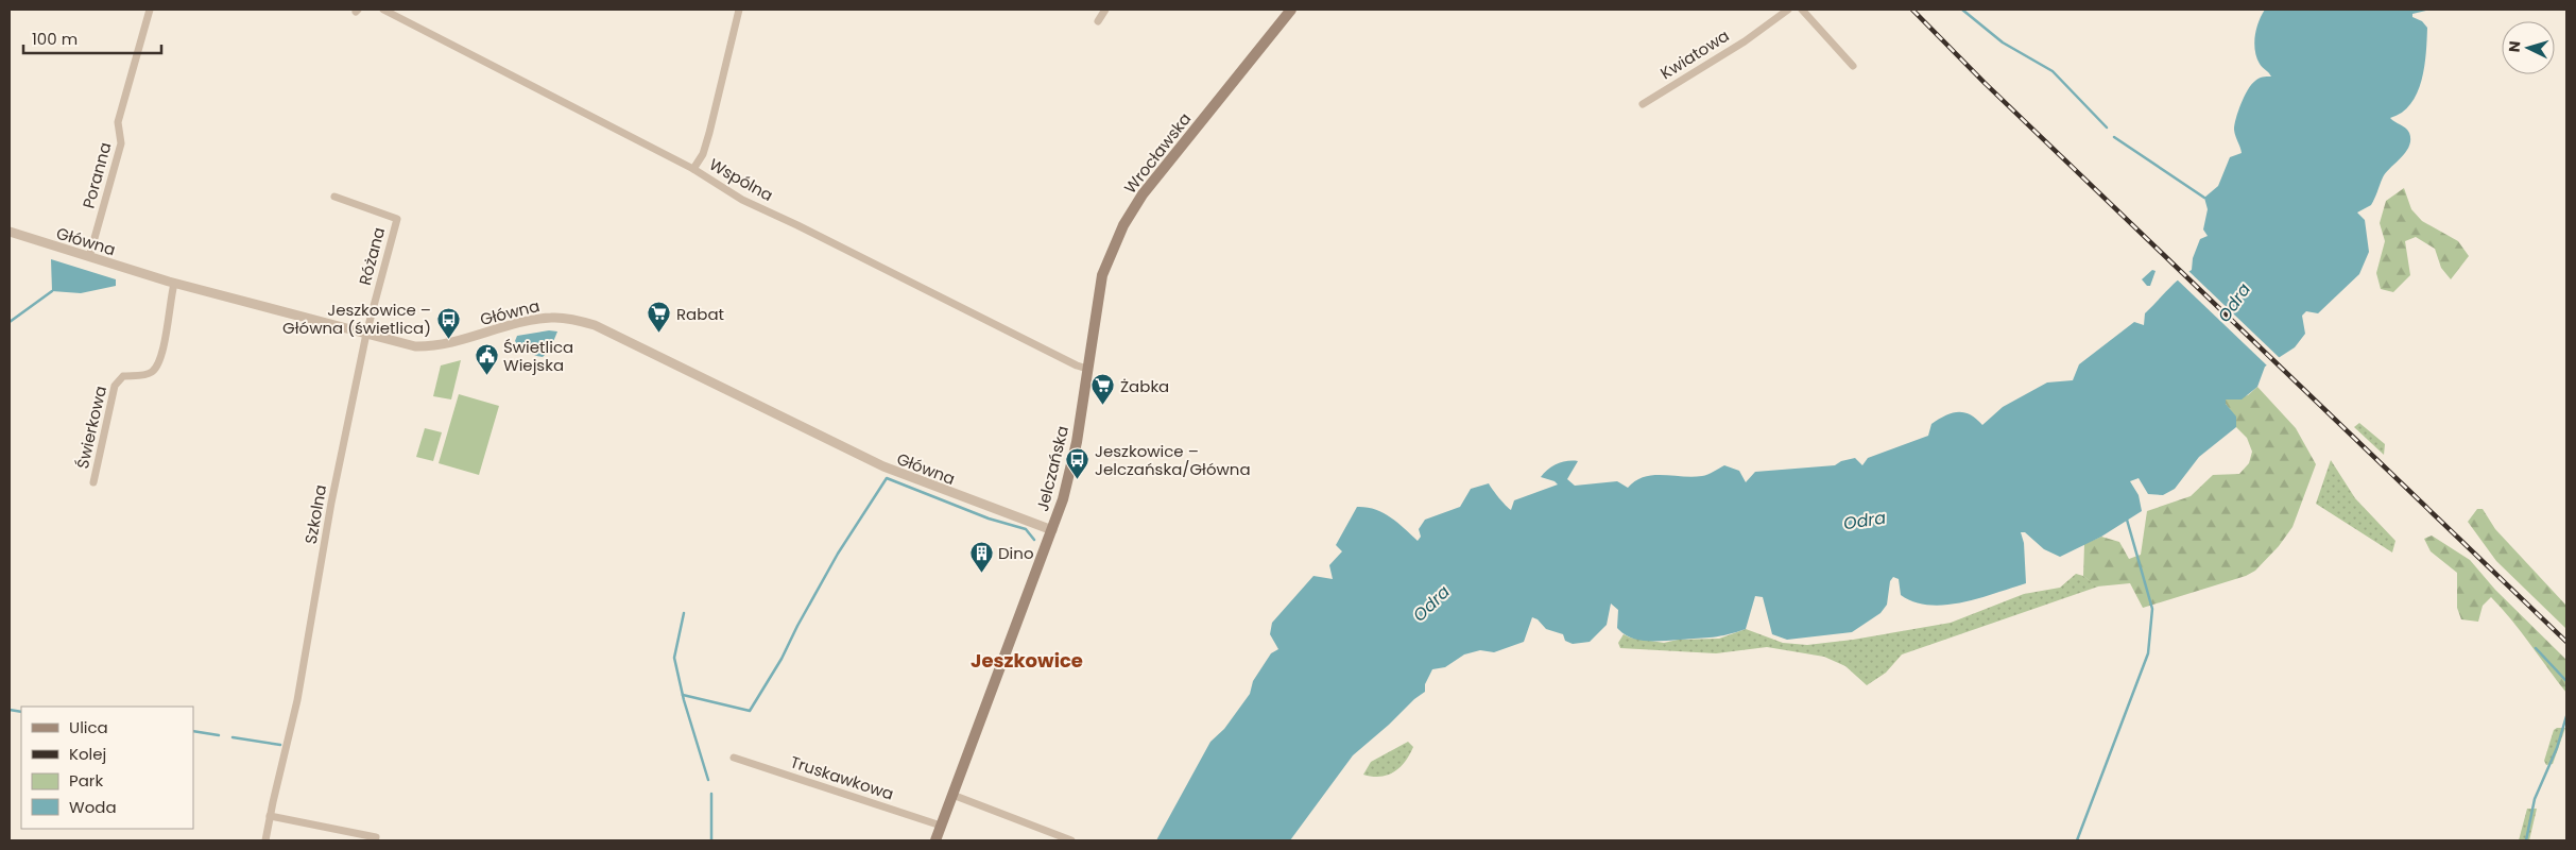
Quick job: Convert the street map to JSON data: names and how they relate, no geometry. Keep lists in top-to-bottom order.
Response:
{
  "streets": {
    "main road": ["Wrocławska", "Jelczańska"],
    "street": [
      "Kwiatowa",
      "Poranna",
      "Wspólna",
      "Główna",
      "Różana",
      "Świerkowa",
      "Szkolna",
      "Truskawkowa"
    ]
  },
  "crossings": [
    ["Wrocławska", "Jelczańska"],
    ["Poranna", "Główna"],
    ["Wspólna", "Jelczańska"],
    ["Główna", "Różana"],
    ["Główna", "Świerkowa"],
    ["Główna", "Jelczańska"],
    ["Główna", "Szkolna"],
    ["Różana", "Szkolna"],
    ["Jelczańska", "Truskawkowa"]
  ],
  "districts": ["Jeszkowice"],
  "water": ["Odra"],
  "places": {
    "supermarket": ["Rabat", "Żabka"],
    "bus stop": ["Jeszkowice – Główna (świetlica)", "Jeszkowice – Jelczańska/Główna"],
    "public building": ["Świetlica Wiejska"],
    "building": ["Dino"]
  },
  "legend": [
    "Ulica",
    "Kolej",
    "Park",
    "Woda"
  ],
  "scale_bar": "100 m",
  "north": "left"
}
